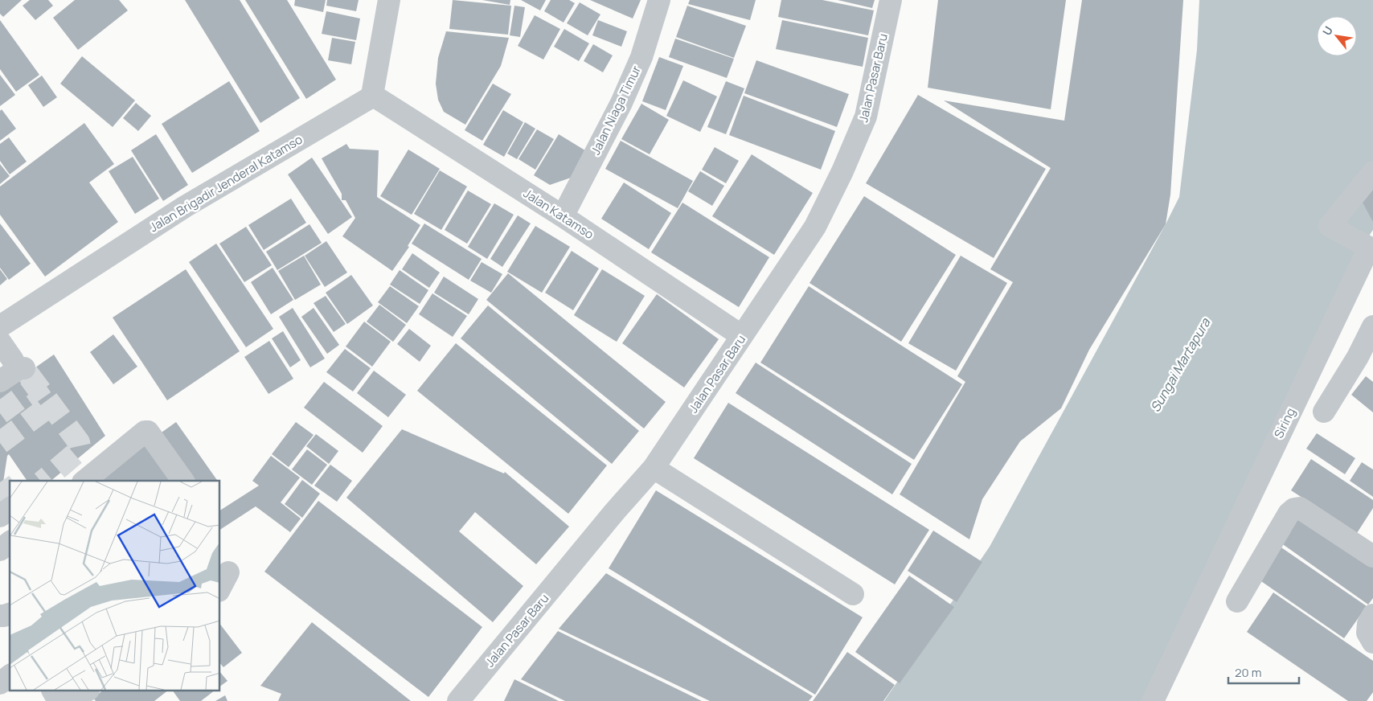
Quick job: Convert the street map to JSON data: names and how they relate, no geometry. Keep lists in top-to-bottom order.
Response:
{
  "streets": {
    "street": [
      "Jalan Pasar Baru",
      "Jalan Niaga Timur",
      "Jalan Brigadir Jenderal Katamso",
      "Jalan Katamso",
      "Siring"
    ]
  },
  "crossings": [
    ["Jalan Pasar Baru", "Jalan Katamso"],
    ["Jalan Niaga Timur", "Jalan Katamso"],
    ["Jalan Brigadir Jenderal Katamso", "Jalan Katamso"]
  ],
  "water": ["Sungai Martapura"],
  "scale_bar": "20 m",
  "north": "top left"
}
